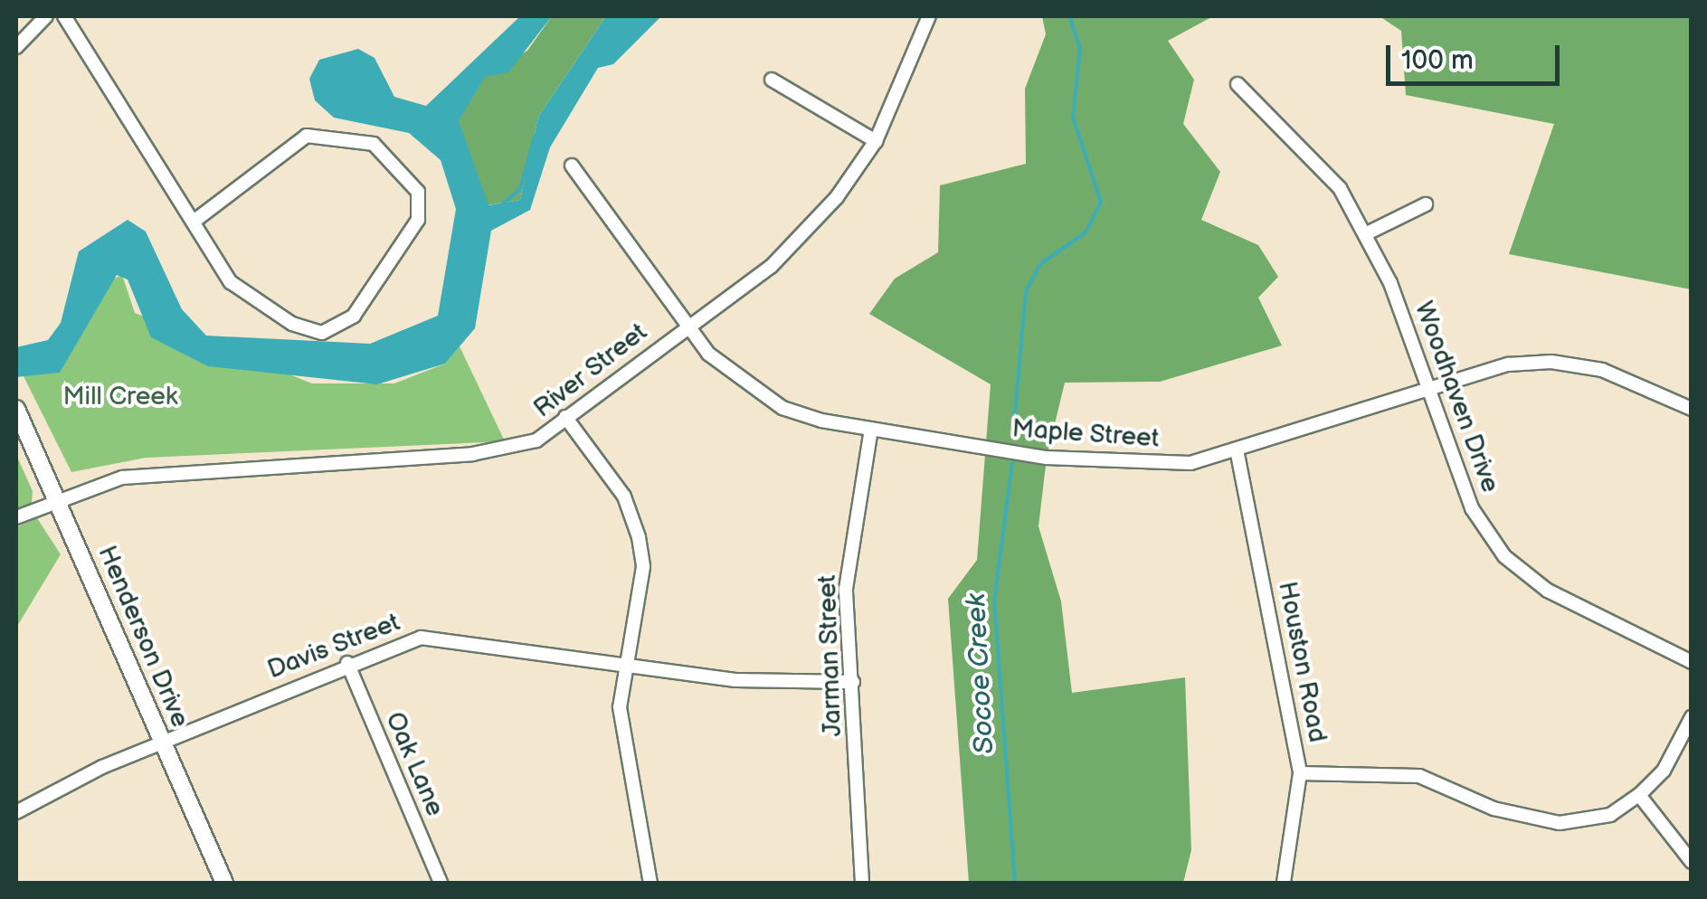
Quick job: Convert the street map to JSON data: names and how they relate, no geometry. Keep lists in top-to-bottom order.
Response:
{
  "streets": {
    "main road": ["Henderson Drive"],
    "street": [
      "River Street",
      "Woodhaven Drive",
      "Maple Street",
      "Davis Street",
      "Jarman Street",
      "Houston Road",
      "Oak Lane"
    ]
  },
  "crossings": [
    ["River Street", "Maple Street"],
    ["River Street", "Henderson Drive"],
    ["Woodhaven Drive", "Maple Street"],
    ["Maple Street", "Jarman Street"],
    ["Maple Street", "Houston Road"],
    ["Henderson Drive", "Davis Street"],
    ["Davis Street", "Jarman Street"],
    ["Davis Street", "Oak Lane"]
  ],
  "water": ["Socoe Creek"],
  "parks": ["Mill Creek"],
  "scale_bar": "100 m"
}
